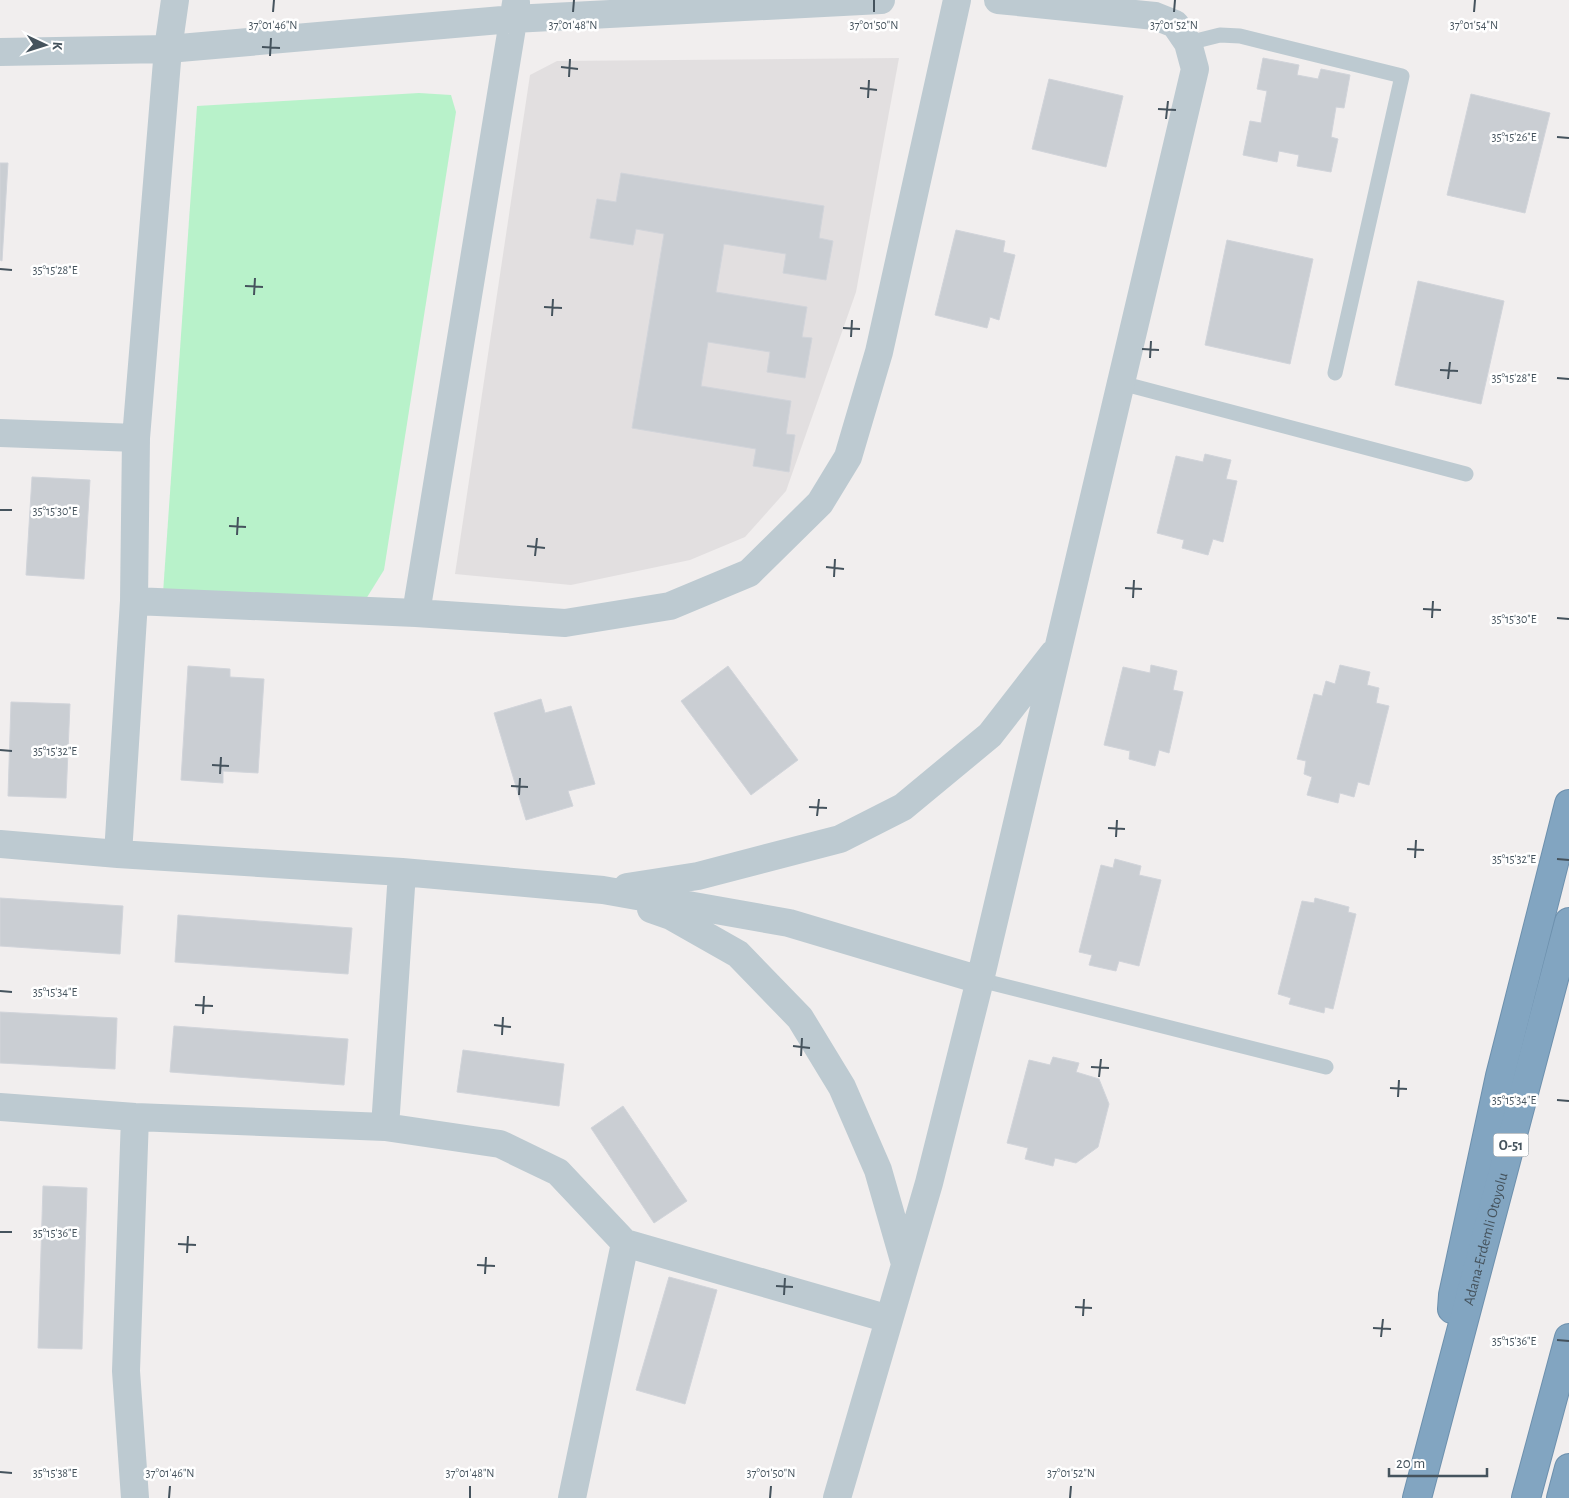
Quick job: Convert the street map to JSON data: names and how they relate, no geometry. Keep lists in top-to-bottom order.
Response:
{
  "streets": {
    "highway": ["O-51", "Adana-Erdemli Otoyolu"]
  },
  "scale_bar": "20 m",
  "north": "right",
  "coordinates": [
    "37°01'46\"N",
    "37°01'48\"N",
    "37°01'50\"N",
    "37°01'52\"N",
    "37°01'54\"N",
    "35°15'26\"E",
    "35°15'28\"E",
    "35°15'30\"E",
    "35°15'32\"E",
    "35°15'34\"E",
    "35°15'36\"E",
    "35°15'38\"E"
  ]
}
